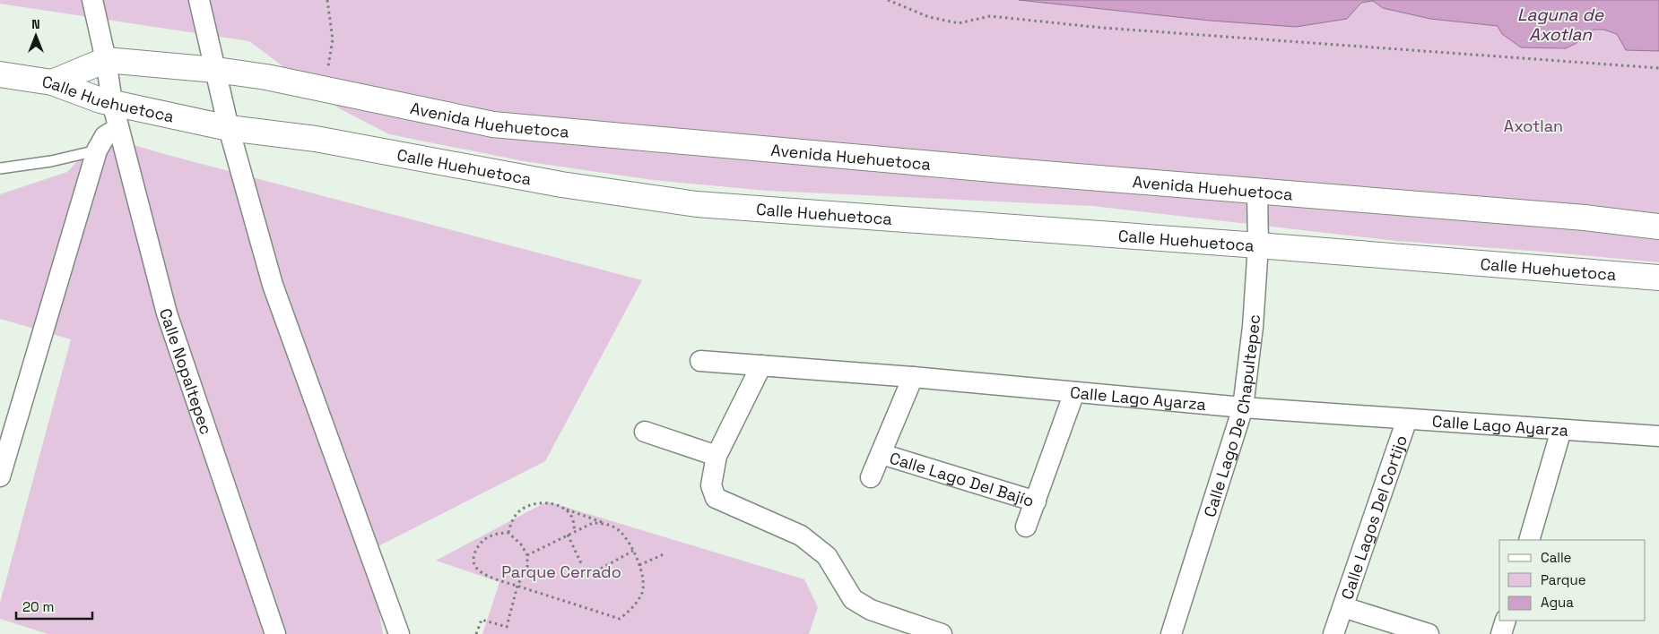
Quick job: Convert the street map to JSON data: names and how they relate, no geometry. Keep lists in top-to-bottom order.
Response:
{
  "streets": {
    "main road": ["Calle Huehuetoca", "Avenida Huehuetoca"],
    "street": [
      "Calle Nopaltepec",
      "Calle Lago Ayarza",
      "Calle Lago De Chapultepec",
      "Calle Lago Del Bajío",
      "Calle Lagos Del Cortijo"
    ]
  },
  "crossings": [
    ["Calle Huehuetoca", "Avenida Huehuetoca"],
    ["Calle Huehuetoca", "Calle Nopaltepec"],
    ["Calle Huehuetoca", "Calle Lago De Chapultepec"],
    ["Avenida Huehuetoca", "Calle Nopaltepec"],
    ["Avenida Huehuetoca", "Calle Lago De Chapultepec"],
    ["Calle Lago Ayarza", "Calle Lago De Chapultepec"],
    ["Calle Lago Ayarza", "Calle Lago Del Bajío"],
    ["Calle Lago Ayarza", "Calle Lagos Del Cortijo"]
  ],
  "water": ["Laguna de Axotlan"],
  "parks": ["Axotlan", "Parque Cerrado"],
  "legend": ["Calle", "Parque", "Agua"],
  "scale_bar": "20 m",
  "north": "top"
}
